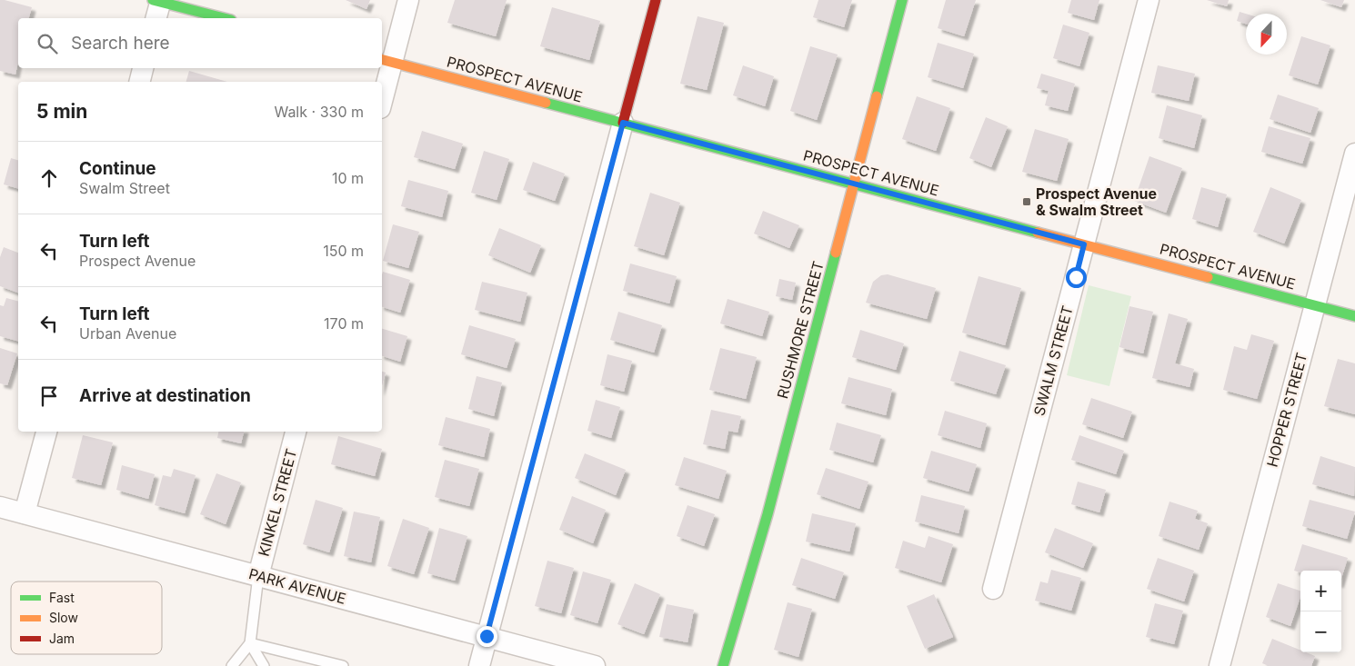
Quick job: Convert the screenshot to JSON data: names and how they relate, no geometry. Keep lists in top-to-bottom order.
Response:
{
  "streets": {
    "main road": ["PROSPECT AVENUE", "RUSHMORE STREET"],
    "street": [
      "SWALM STREET",
      "HOPPER STREET",
      "KINKEL STREET",
      "PARK AVENUE"
    ]
  },
  "crossings": [
    ["PROSPECT AVENUE", "RUSHMORE STREET"],
    ["PROSPECT AVENUE", "SWALM STREET"],
    ["PROSPECT AVENUE", "HOPPER STREET"],
    ["KINKEL STREET", "PARK AVENUE"]
  ],
  "places": {
    "transit": ["Prospect Avenue & Swalm Street"]
  },
  "legend": ["Fast", "Slow", "Jam"],
  "north": "bottom",
  "page": {
    "search": "Search here",
    "heading": ["5 min", "Walk · 330 m"],
    "list": [
      ["Continue", "Swalm Street", "10 m"],
      ["Turn left", "Prospect Avenue", "150 m"],
      ["Turn left", "Urban Avenue", "170 m"],
      "Arrive at destination"
    ],
    "map_buttons": ["+", "−"]
  }
}
